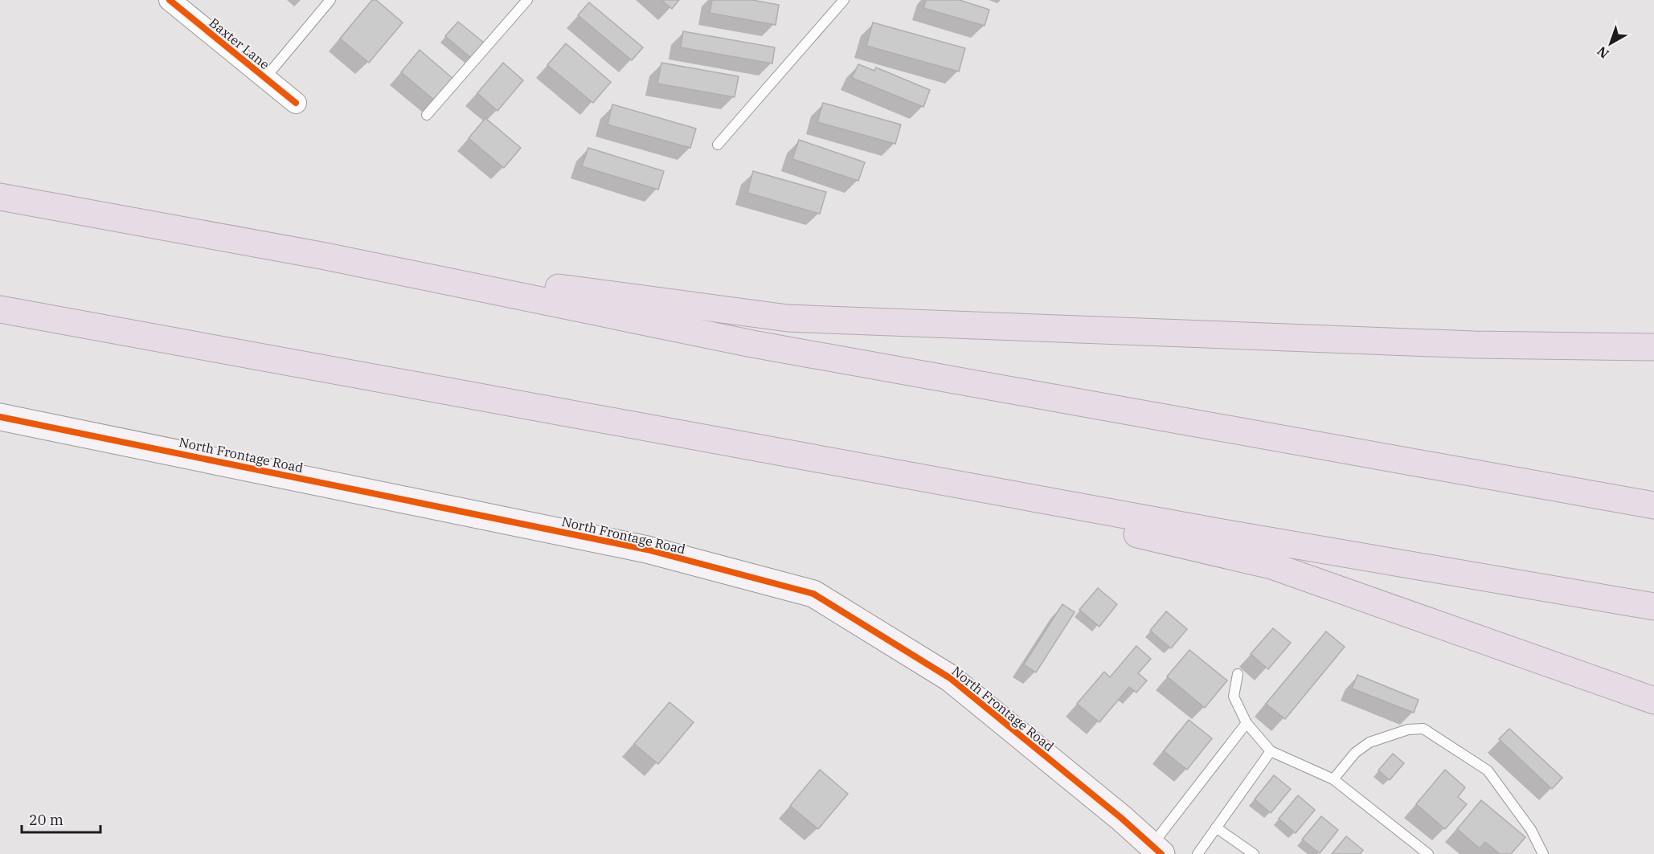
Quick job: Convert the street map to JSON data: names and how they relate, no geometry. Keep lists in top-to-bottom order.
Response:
{
  "streets": {
    "street": ["Baxter Lane", "North Frontage Road"]
  },
  "scale_bar": "20 m",
  "north": "bottom left"
}
